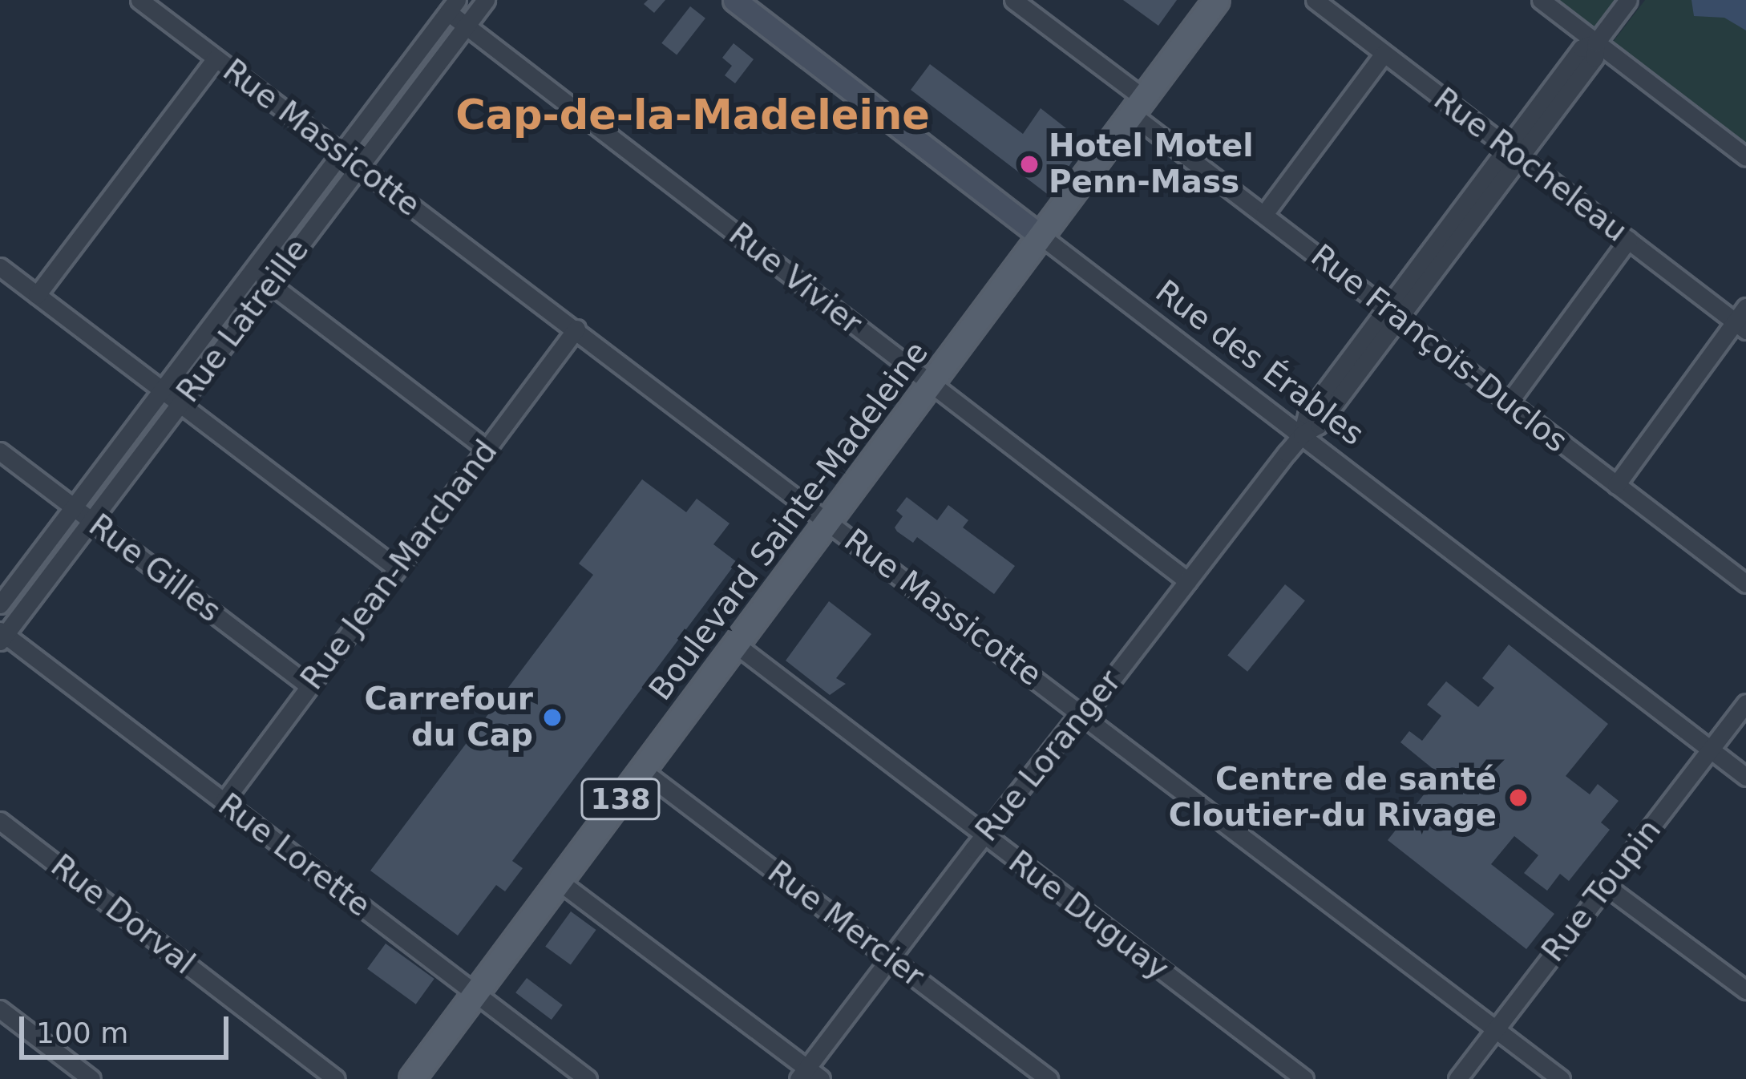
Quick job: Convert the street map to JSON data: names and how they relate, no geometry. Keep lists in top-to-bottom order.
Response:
{
  "streets": {
    "main road": ["Boulevard Sainte-Madeleine", "138"],
    "street": [
      "Rue Massicotte",
      "Rue Rocheleau",
      "Rue Vivier",
      "Rue Latreille",
      "Rue François-Duclos",
      "Rue des Érables",
      "Rue Jean-Marchand",
      "Rue Gilles",
      "Rue Loranger",
      "Rue Lorette",
      "Rue Toupin",
      "Rue Dorval",
      "Rue Duguay",
      "Rue Mercier"
    ]
  },
  "crossings": [
    ["Rue Massicotte", "Rue Latreille"],
    ["Rue Massicotte", "Boulevard Sainte-Madeleine"],
    ["Rue Massicotte", "Rue Jean-Marchand"],
    ["Rue Massicotte", "Rue Loranger"],
    ["Rue Massicotte", "Rue Toupin"],
    ["Rue Rocheleau", "Rue Loranger"],
    ["Rue Vivier", "Rue Latreille"],
    ["Rue Vivier", "Boulevard Sainte-Madeleine"],
    ["Rue Vivier", "Rue Loranger"],
    ["Rue Latreille", "Rue Gilles"],
    ["Rue Latreille", "Rue Lorette"],
    ["Rue François-Duclos", "Boulevard Sainte-Madeleine"],
    ["Rue François-Duclos", "Rue Loranger"],
    ["Rue des Érables", "Boulevard Sainte-Madeleine"],
    ["Rue des Érables", "Rue Loranger"],
    ["Rue des Érables", "Rue Toupin"],
    ["Boulevard Sainte-Madeleine", "Rue Lorette"],
    ["Boulevard Sainte-Madeleine", "Rue Duguay"],
    ["Boulevard Sainte-Madeleine", "Rue Mercier"],
    ["Rue Jean-Marchand", "Rue Gilles"],
    ["Rue Jean-Marchand", "Rue Lorette"],
    ["Rue Loranger", "Rue Duguay"],
    ["Rue Loranger", "Rue Mercier"]
  ],
  "districts": ["Cap-de-la-Madeleine"],
  "places": ["Hotel Motel Penn-Mass", "Carrefour du Cap", "Centre de santé Cloutier-du Rivage"],
  "scale_bar": "100 m"
}
